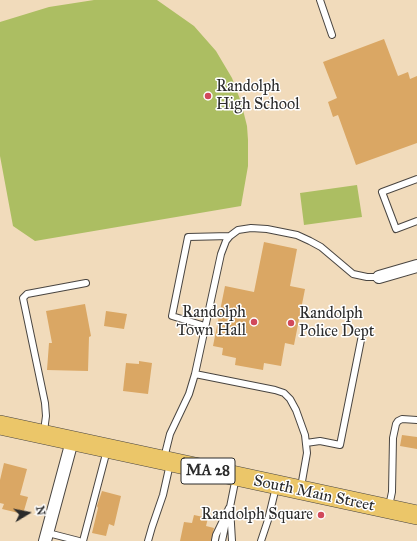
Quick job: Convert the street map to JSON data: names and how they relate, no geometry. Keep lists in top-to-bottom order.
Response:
{
  "streets": {
    "main road": ["MA 28", "South Main Street"]
  },
  "places": [
    "Randolph High School",
    "Randolph Town Hall",
    "Randolph Police Dept",
    "Randolph Square"
  ],
  "north": "right"
}
